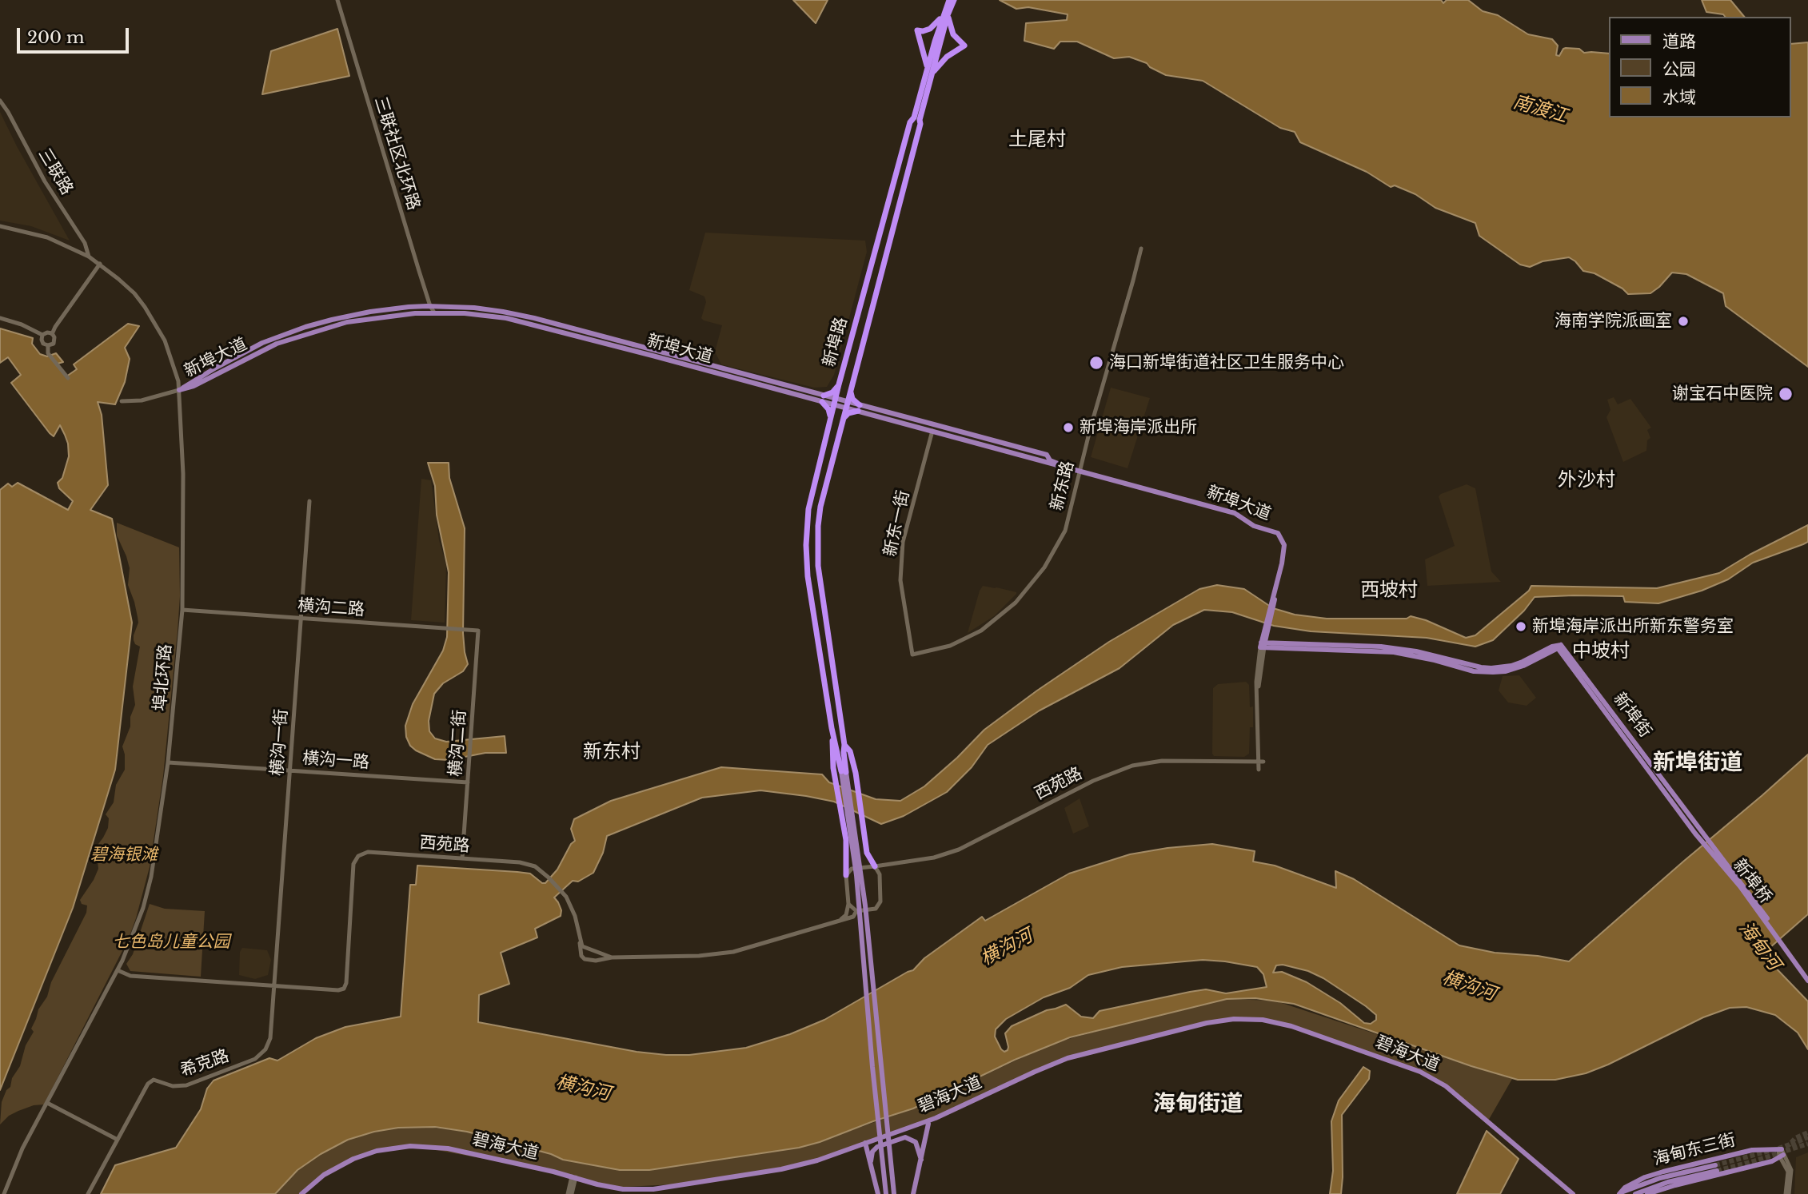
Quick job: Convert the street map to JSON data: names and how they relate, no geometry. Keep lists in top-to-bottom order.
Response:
{
  "streets": {
    "highway": ["新埠路"],
    "main road": [
      "三联社区北环路",
      "三联路",
      "新埠大道",
      "新东路",
      "新东一街",
      "横沟二路",
      "埠北环路",
      "新埠街",
      "横沟一街",
      "横沟二街",
      "横沟一路",
      "西苑路",
      "新埠桥",
      "碧海大道",
      "希克路",
      "海甸东三街"
    ]
  },
  "crossings": [
    ["三联社区北环路", "新埠大道"],
    ["三联路", "埠北环路"],
    ["新埠路", "新埠大道"],
    ["新埠大道", "新东路"],
    ["新埠大道", "新东一街"],
    ["新埠大道", "埠北环路"],
    ["新埠大道", "新埠街"],
    ["新埠大道", "西苑路"],
    ["新东路", "新东一街"],
    ["横沟二路", "埠北环路"],
    ["横沟二路", "横沟一街"],
    ["横沟二路", "横沟二街"],
    ["埠北环路", "横沟一路"],
    ["埠北环路", "西苑路"],
    ["新埠街", "西苑路"],
    ["新埠街", "新埠桥"],
    ["横沟一街", "横沟一路"],
    ["横沟一街", "西苑路"],
    ["横沟一街", "希克路"],
    ["横沟二街", "横沟一路"],
    ["横沟二街", "西苑路"],
    ["西苑路", "希克路"]
  ],
  "districts": [
    "土尾村",
    "外沙村",
    "西坡村",
    "中坡村",
    "新东村",
    "新埠街道",
    "海甸街道"
  ],
  "water": ["南渡江", "海甸河", "横沟河"],
  "parks": ["碧海银滩", "七色岛儿童公园"],
  "places": [
    "海南学院派画室",
    "海口新埠街道社区卫生服务中心",
    "谢宝石中医院",
    "新埠海岸派出所",
    "新埠海岸派出所新东警务室"
  ],
  "legend": ["道路", "公园", "水域"],
  "scale_bar": "200 m"
}
